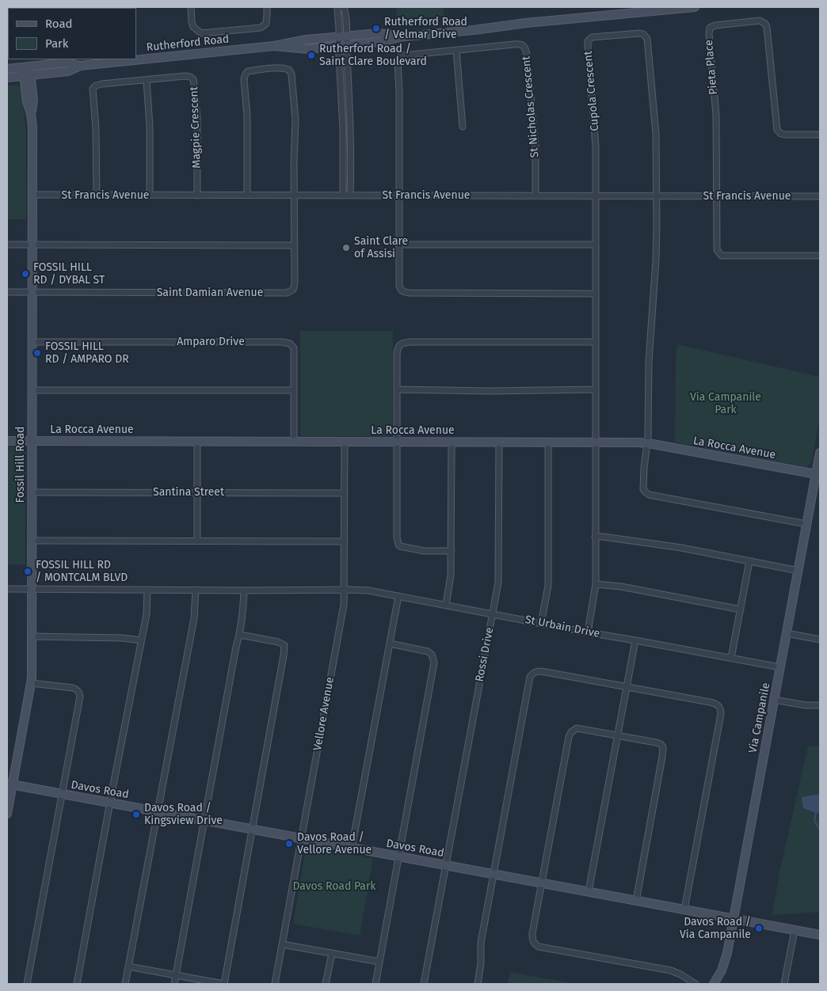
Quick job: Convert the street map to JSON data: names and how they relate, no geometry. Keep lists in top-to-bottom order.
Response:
{
  "streets": {
    "street": [
      "Rutherford Road",
      "Pieta Place",
      "Cupola Crescent",
      "St Nicholas Crescent",
      "Magpie Crescent",
      "St Francis Avenue",
      "Saint Damian Avenue",
      "Amparo Drive",
      "La Rocca Avenue",
      "Fossil Hill Road",
      "Santina Street",
      "St Urbain Drive",
      "Rossi Drive",
      "Vellore Avenue",
      "Via Campanile",
      "Davos Road"
    ]
  },
  "crossings": [
    ["Rutherford Road", "Fossil Hill Road"],
    ["Pieta Place", "St Francis Avenue"],
    ["Cupola Crescent", "St Nicholas Crescent"],
    ["Cupola Crescent", "St Francis Avenue"],
    ["Cupola Crescent", "La Rocca Avenue"],
    ["Cupola Crescent", "St Urbain Drive"],
    ["Cupola Crescent", "Via Campanile"],
    ["St Nicholas Crescent", "St Francis Avenue"],
    ["Magpie Crescent", "St Francis Avenue"],
    ["St Francis Avenue", "Saint Damian Avenue"],
    ["St Francis Avenue", "Fossil Hill Road"],
    ["Saint Damian Avenue", "Fossil Hill Road"],
    ["Amparo Drive", "La Rocca Avenue"],
    ["Amparo Drive", "Fossil Hill Road"],
    ["La Rocca Avenue", "Fossil Hill Road"],
    ["La Rocca Avenue", "Rossi Drive"],
    ["La Rocca Avenue", "Vellore Avenue"],
    ["La Rocca Avenue", "Via Campanile"],
    ["Fossil Hill Road", "Santina Street"],
    ["Fossil Hill Road", "St Urbain Drive"],
    ["Fossil Hill Road", "Davos Road"],
    ["Santina Street", "Vellore Avenue"],
    ["St Urbain Drive", "Rossi Drive"],
    ["St Urbain Drive", "Vellore Avenue"],
    ["St Urbain Drive", "Via Campanile"],
    ["Rossi Drive", "Davos Road"],
    ["Vellore Avenue", "Davos Road"],
    ["Via Campanile", "Davos Road"]
  ],
  "parks": ["Via Campanile Park", "Davos Road Park"],
  "places": [
    "Rutherford Road / Velmar Drive",
    "Rutherford Road / Saint Clare Boulevard",
    "Saint Clare of Assisi",
    "FOSSIL HILL RD / DYBAL ST",
    "FOSSIL HILL RD / AMPARO DR",
    "FOSSIL HILL RD / MONTCALM BLVD",
    "Davos Road / Kingsview Drive",
    "Davos Road / Vellore Avenue",
    "Davos Road / Via Campanile"
  ],
  "legend": ["Road", "Park"]
}
